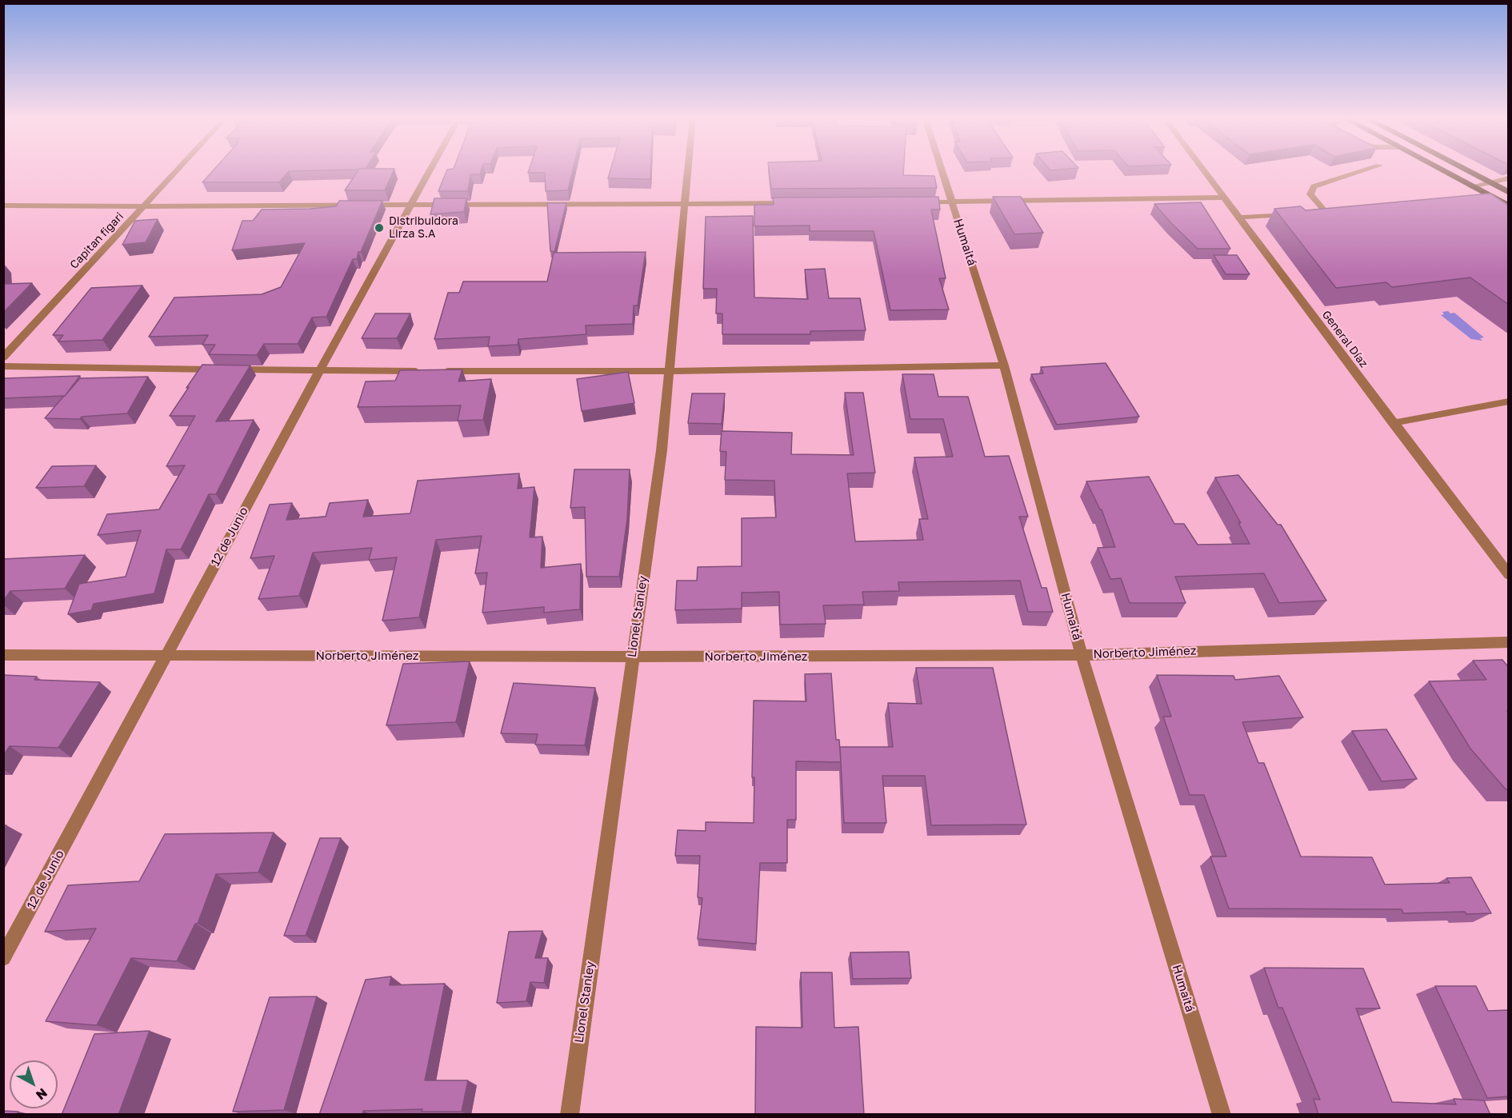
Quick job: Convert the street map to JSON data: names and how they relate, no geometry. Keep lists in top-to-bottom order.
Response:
{
  "streets": {
    "street": [
      "Capitan figari",
      "Humaitá",
      "General Díaz",
      "12 de Junio",
      "Lionel Stanley",
      "Norberto Jiménez"
    ]
  },
  "crossings": [
    ["Humaitá", "Norberto Jiménez"],
    ["12 de Junio", "Norberto Jiménez"],
    ["Lionel Stanley", "Norberto Jiménez"]
  ],
  "places": ["Distribuidora Lirza S.A"],
  "north": "bottom right"
}
